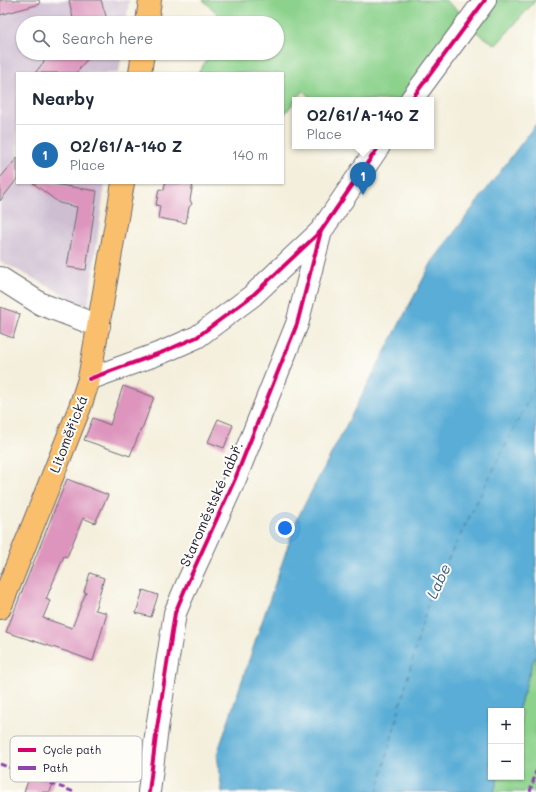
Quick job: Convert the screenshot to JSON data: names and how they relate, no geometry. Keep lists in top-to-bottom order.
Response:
{
  "streets": {
    "main road": ["Litoměřická"],
    "street": ["Staroměstské nábř."]
  },
  "crossings": [
    ["Litoměřická", "Staroměstské nábř."]
  ],
  "water": ["Labe"],
  "legend": ["Cycle path", "Path"],
  "page": {
    "search": "Search here",
    "heading": "Nearby",
    "popup": ["O2/61/A-140 Z", "Place"],
    "list": [
      {
        "mark": "1",
        "name": "O2/61/A-140 Z",
        "note": "Place",
        "value": "140 m"
      }
    ],
    "pins": "1",
    "map_buttons": ["+", "−"]
  }
}
